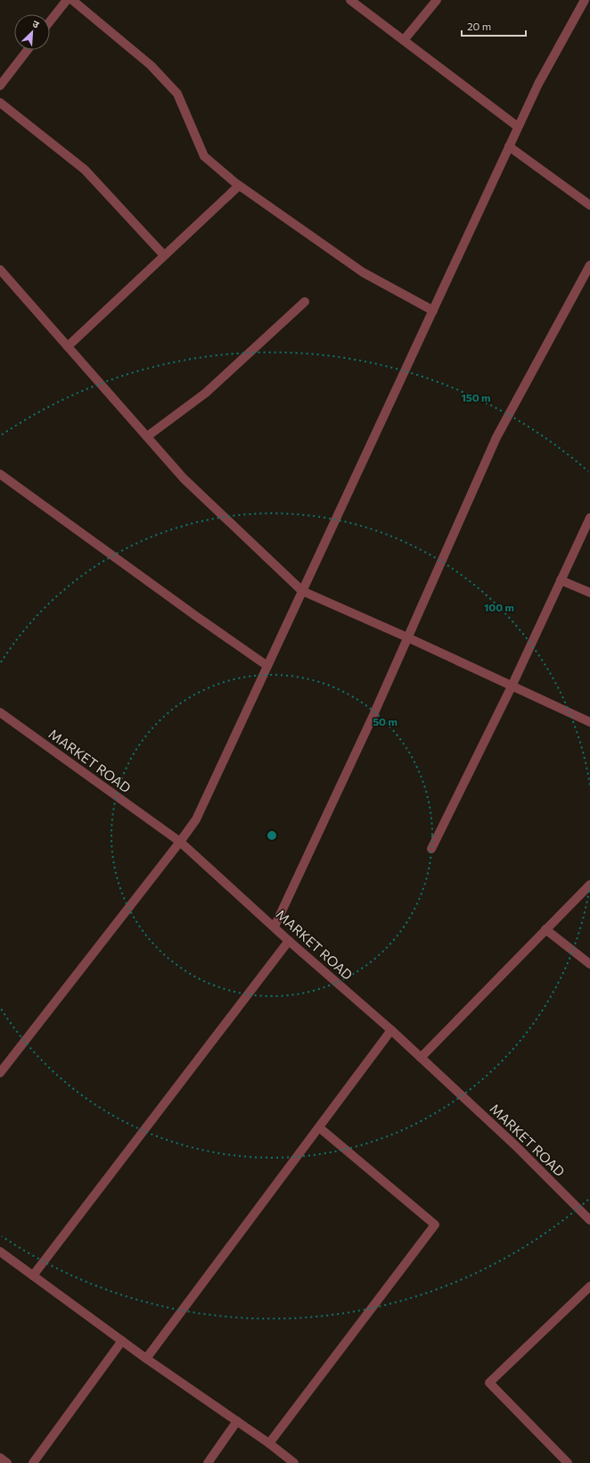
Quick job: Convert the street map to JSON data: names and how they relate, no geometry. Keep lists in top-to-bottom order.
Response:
{
  "streets": {
    "street": ["MARKET ROAD"]
  },
  "scale_bar": "20 m",
  "north": "top right",
  "rings": ["150 m", "100 m", "50 m"]
}
